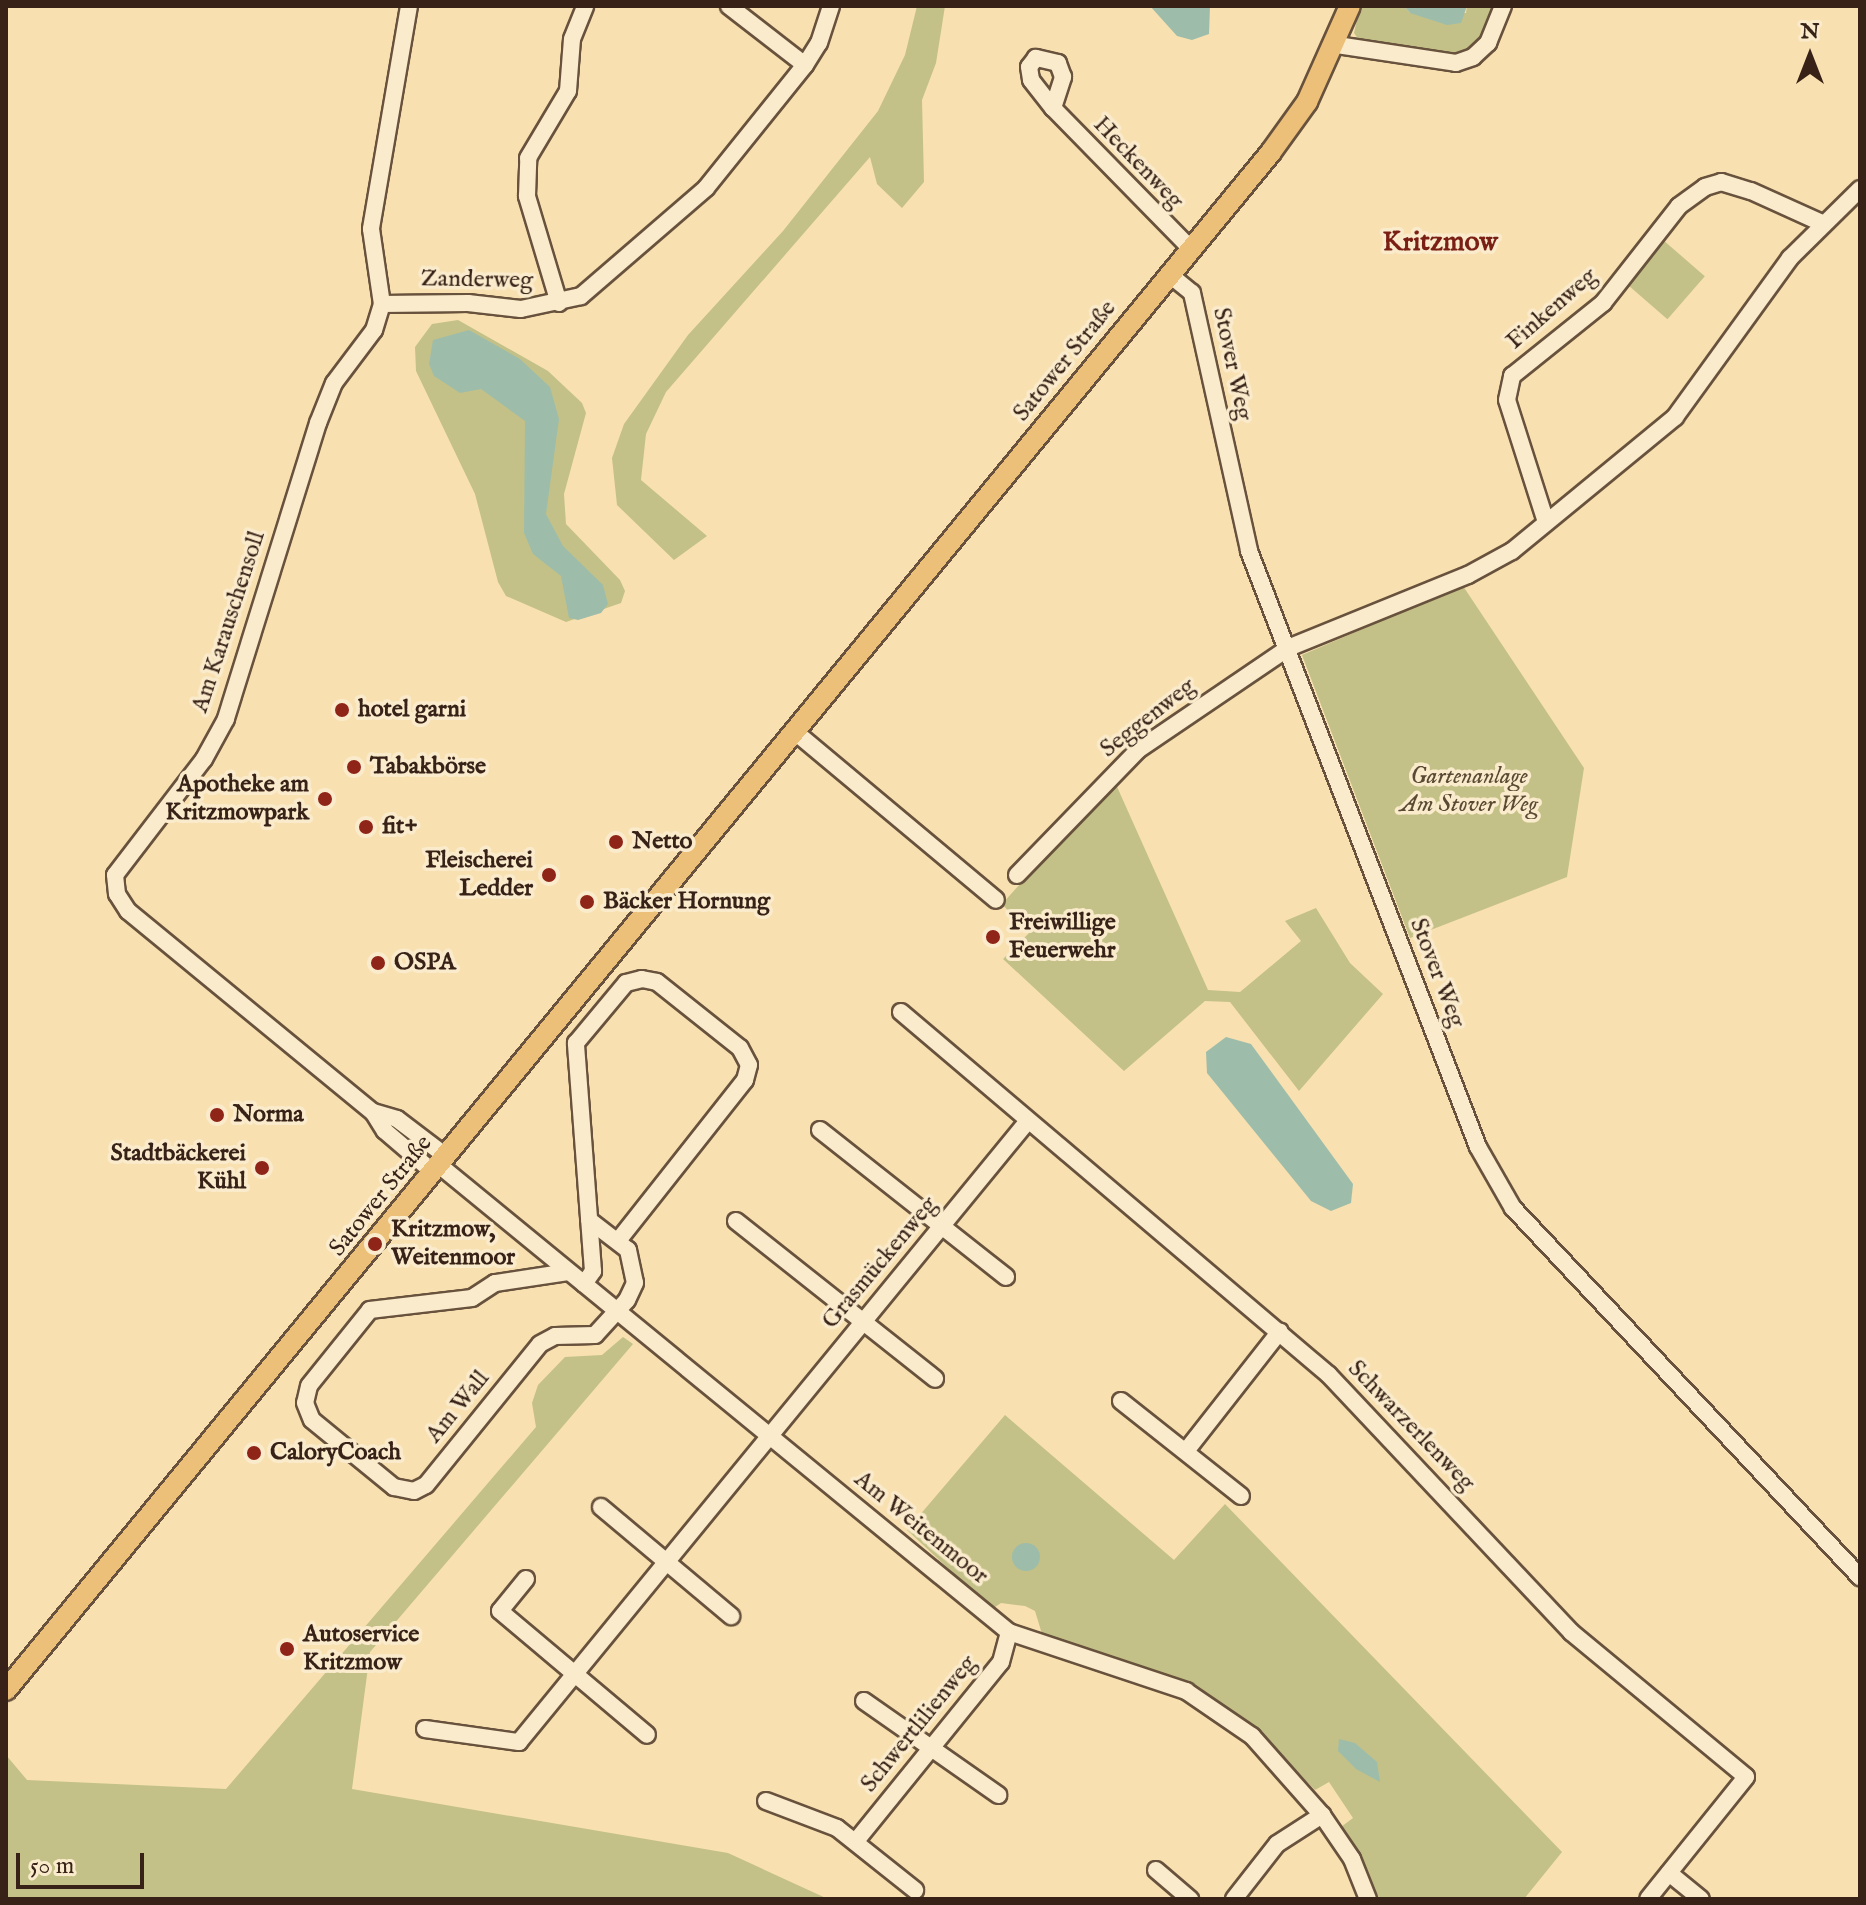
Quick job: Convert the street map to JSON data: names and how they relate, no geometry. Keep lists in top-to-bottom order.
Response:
{
  "streets": {
    "main road": ["Satower Straße"],
    "street": [
      "Heckenweg",
      "Zanderweg",
      "Finkenweg",
      "Stover Weg",
      "Am Karauschensoll",
      "Seggenweg",
      "Grasmückenweg",
      "Am Wall",
      "Schwarzerlenweg",
      "Am Weitenmoor",
      "Schwertlilienweg"
    ]
  },
  "crossings": [
    ["Heckenweg", "Satower Straße"],
    ["Zanderweg", "Am Karauschensoll"],
    ["Satower Straße", "Stover Weg"],
    ["Satower Straße", "Am Karauschensoll"],
    ["Satower Straße", "Am Weitenmoor"],
    ["Stover Weg", "Seggenweg"],
    ["Am Karauschensoll", "Am Weitenmoor"],
    ["Grasmückenweg", "Schwarzerlenweg"],
    ["Grasmückenweg", "Am Weitenmoor"],
    ["Am Wall", "Am Weitenmoor"],
    ["Am Weitenmoor", "Schwertlilienweg"]
  ],
  "districts": ["Kritzmow"],
  "parks": ["Gartenanlage Am Stover Weg"],
  "places": [
    "hotel garni",
    "Tabakbörse",
    "Apotheke am Kritzmowpark",
    "fit+",
    "Netto",
    "Fleischerei Ledder",
    "Bäcker Hornung",
    "Freiwillige Feuerwehr",
    "OSPA",
    "Norma",
    "Stadtbäckerei Kühl",
    "Kritzmow, Weitenmoor",
    "CaloryCoach",
    "Autoservice Kritzmow"
  ],
  "scale_bar": "50 m",
  "north": "top"
}
